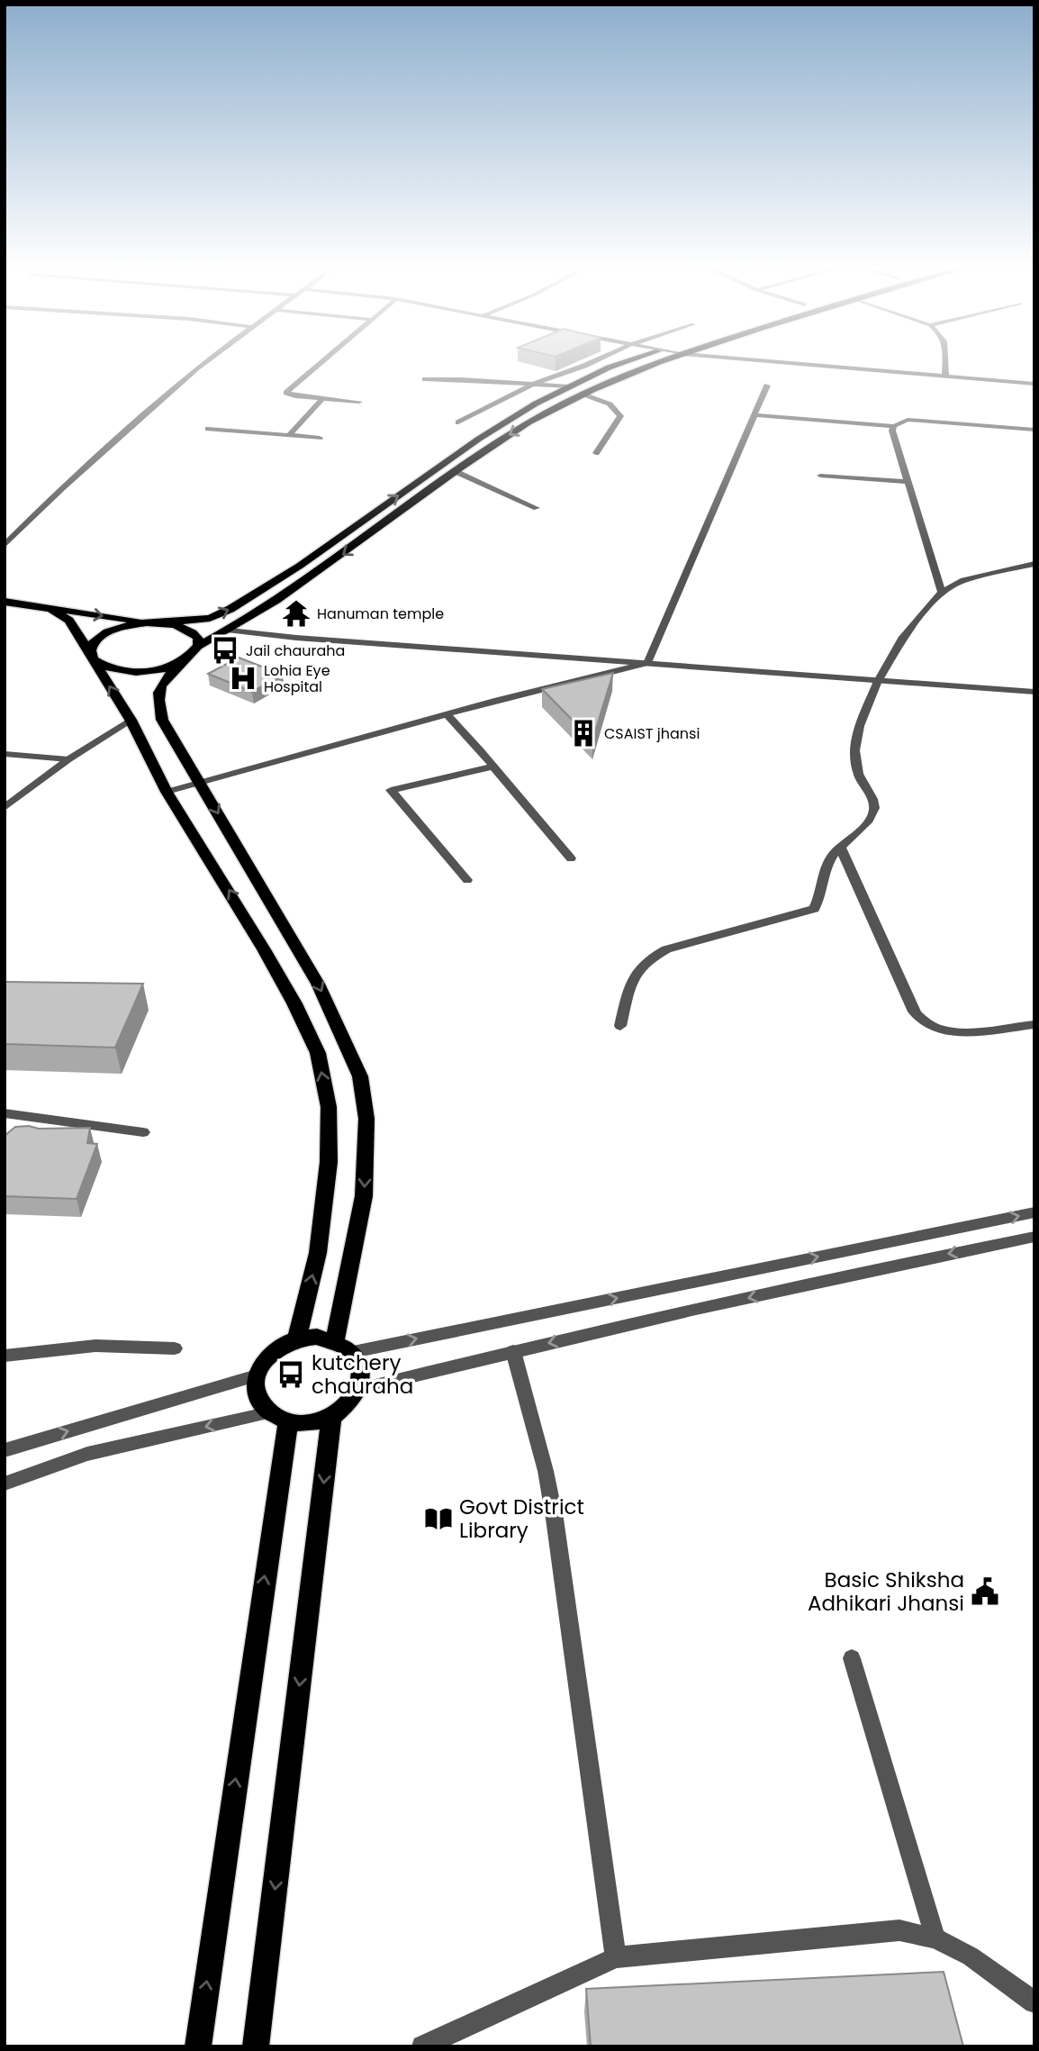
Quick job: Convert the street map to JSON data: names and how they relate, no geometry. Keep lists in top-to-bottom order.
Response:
{
  "places": {
    "temple": ["Hanuman temple"],
    "bus stop": ["Jail chauraha", "kutchery chauraha"],
    "hospital": ["Lohia Eye Hospital"],
    "building": ["CSAIST jhansi"],
    "library": ["Govt District Library"],
    "public building": ["Basic Shiksha Adhikari Jhansi"]
  }
}
